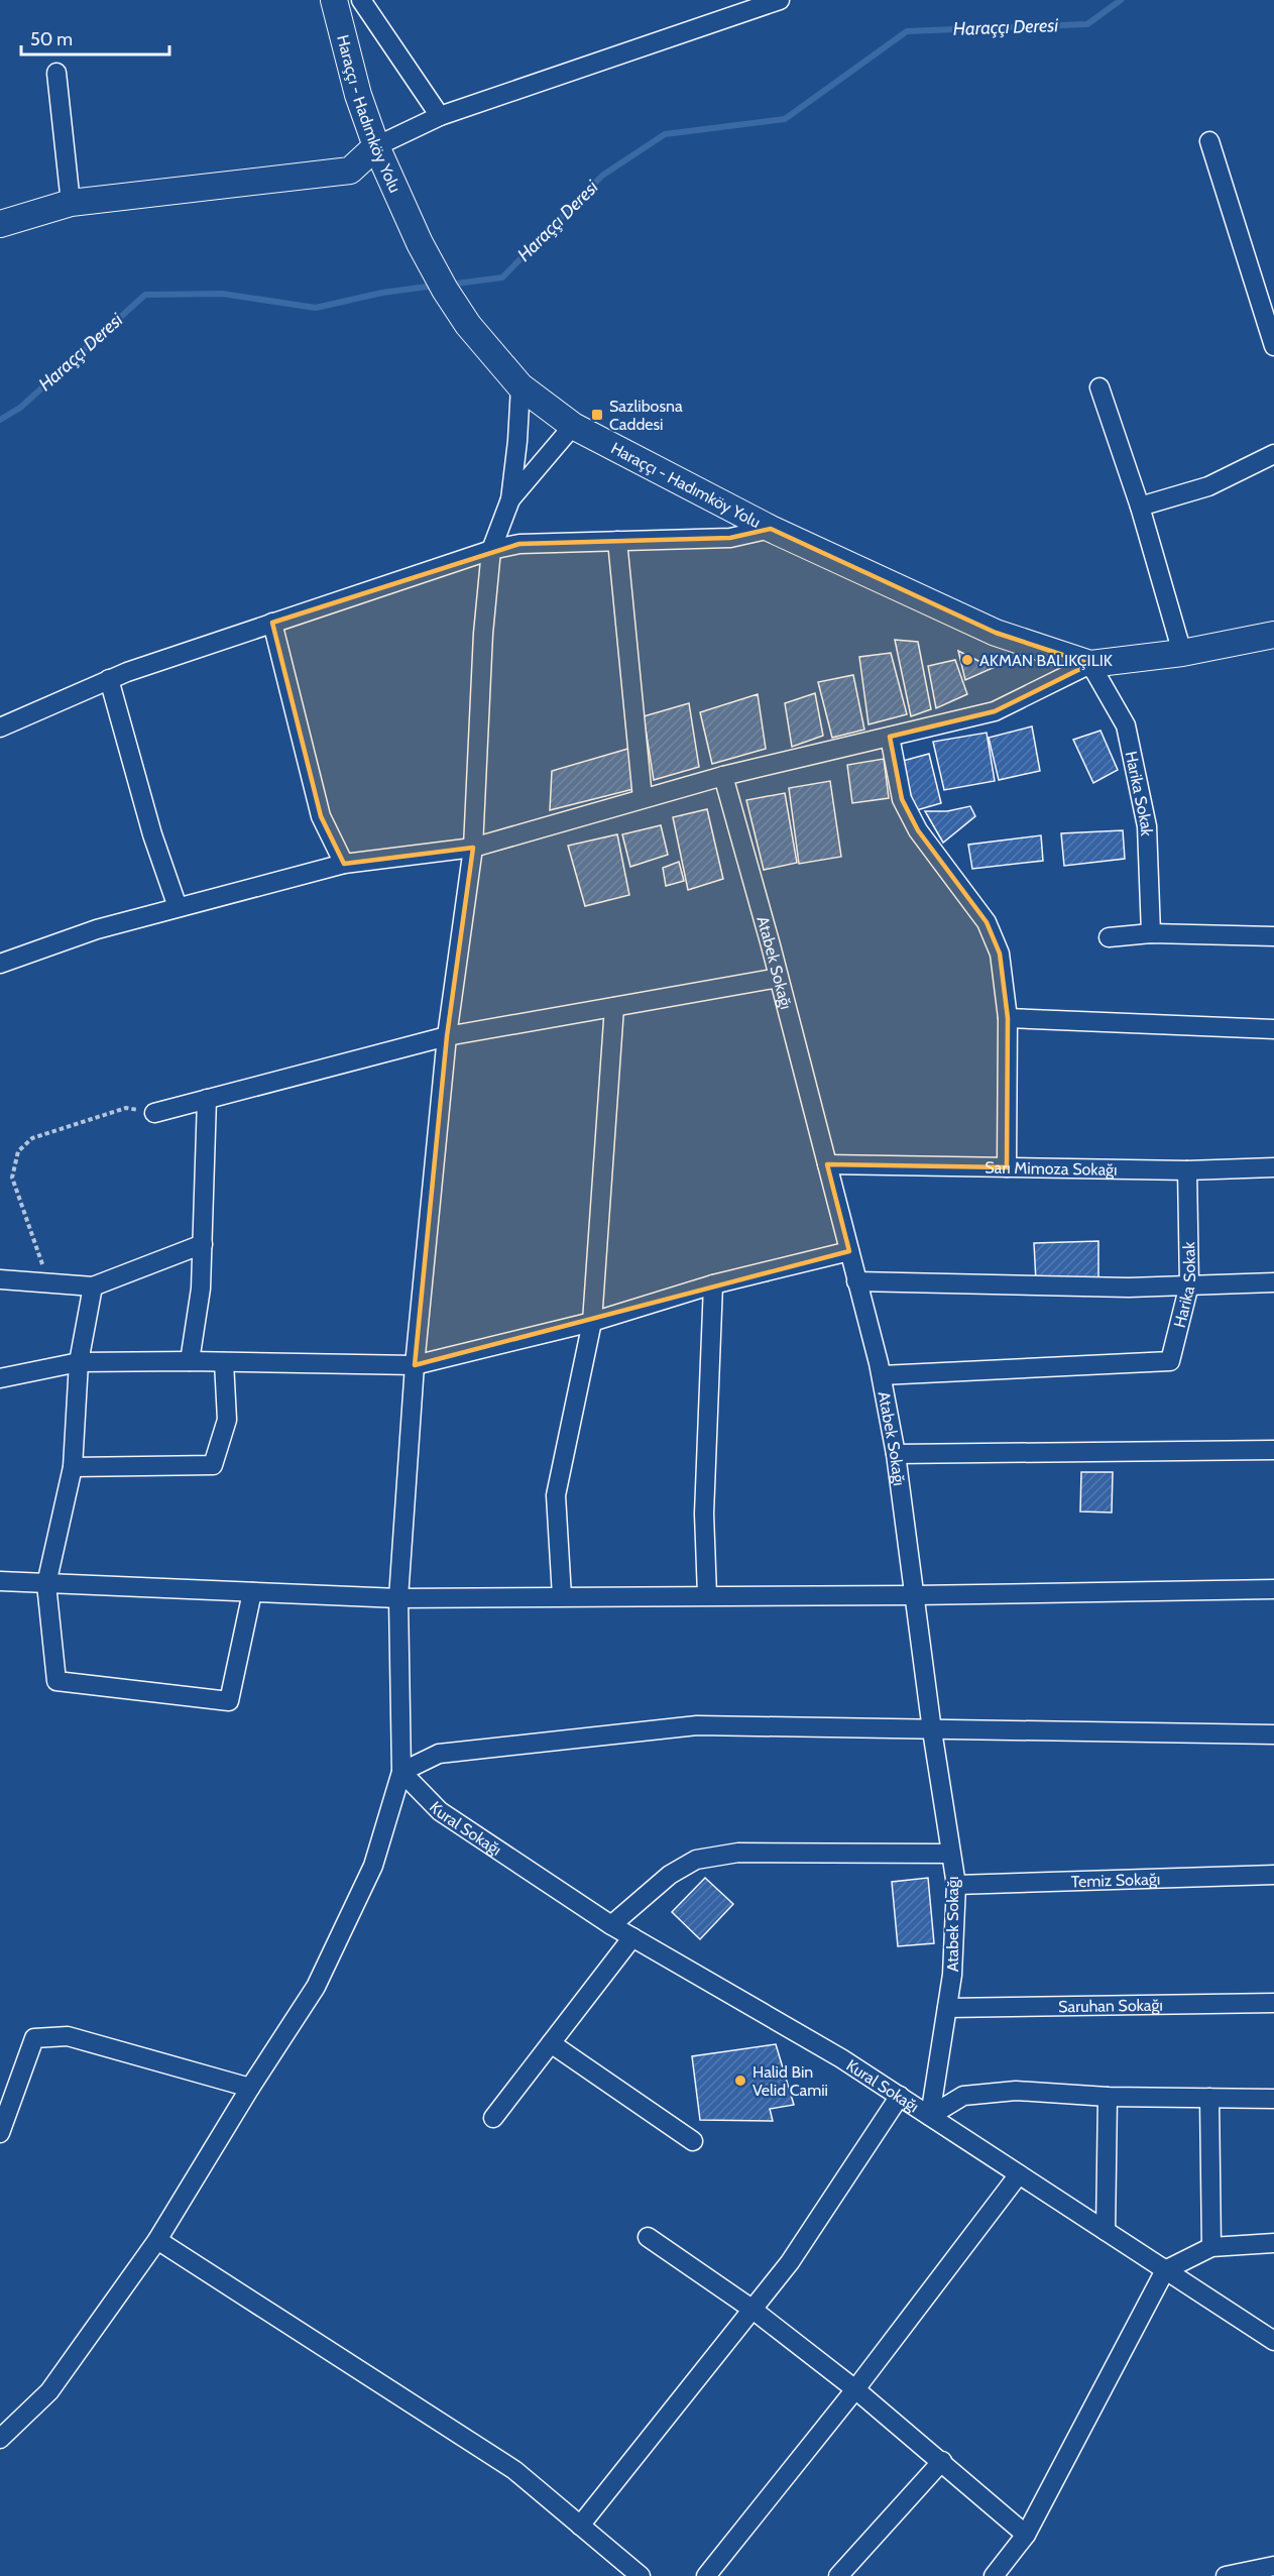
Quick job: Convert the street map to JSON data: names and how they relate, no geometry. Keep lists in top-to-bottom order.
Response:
{
  "streets": {
    "main road": ["Haraççı - Hadımköy Yolu"],
    "street": [
      "Harika Sokak",
      "Atabek Sokağı",
      "Sarı Mimoza Sokağı",
      "Kural Sokağı",
      "Temiz Sokağı",
      "Saruhan Sokağı"
    ]
  },
  "crossings": [
    ["Haraççı - Hadımköy Yolu", "Harika Sokak"],
    ["Harika Sokak", "Atabek Sokağı"],
    ["Harika Sokak", "Sarı Mimoza Sokağı"],
    ["Atabek Sokağı", "Sarı Mimoza Sokağı"],
    ["Atabek Sokağı", "Kural Sokağı"],
    ["Atabek Sokağı", "Temiz Sokağı"],
    ["Atabek Sokağı", "Saruhan Sokağı"]
  ],
  "water": ["Haraççı Deresi"],
  "places": {
    "transit": ["Sazlibosna Caddesi"],
    "other": ["AKMAN BALIKÇILIK", "Halid Bin Velid Camii"]
  },
  "scale_bar": "50 m"
}
